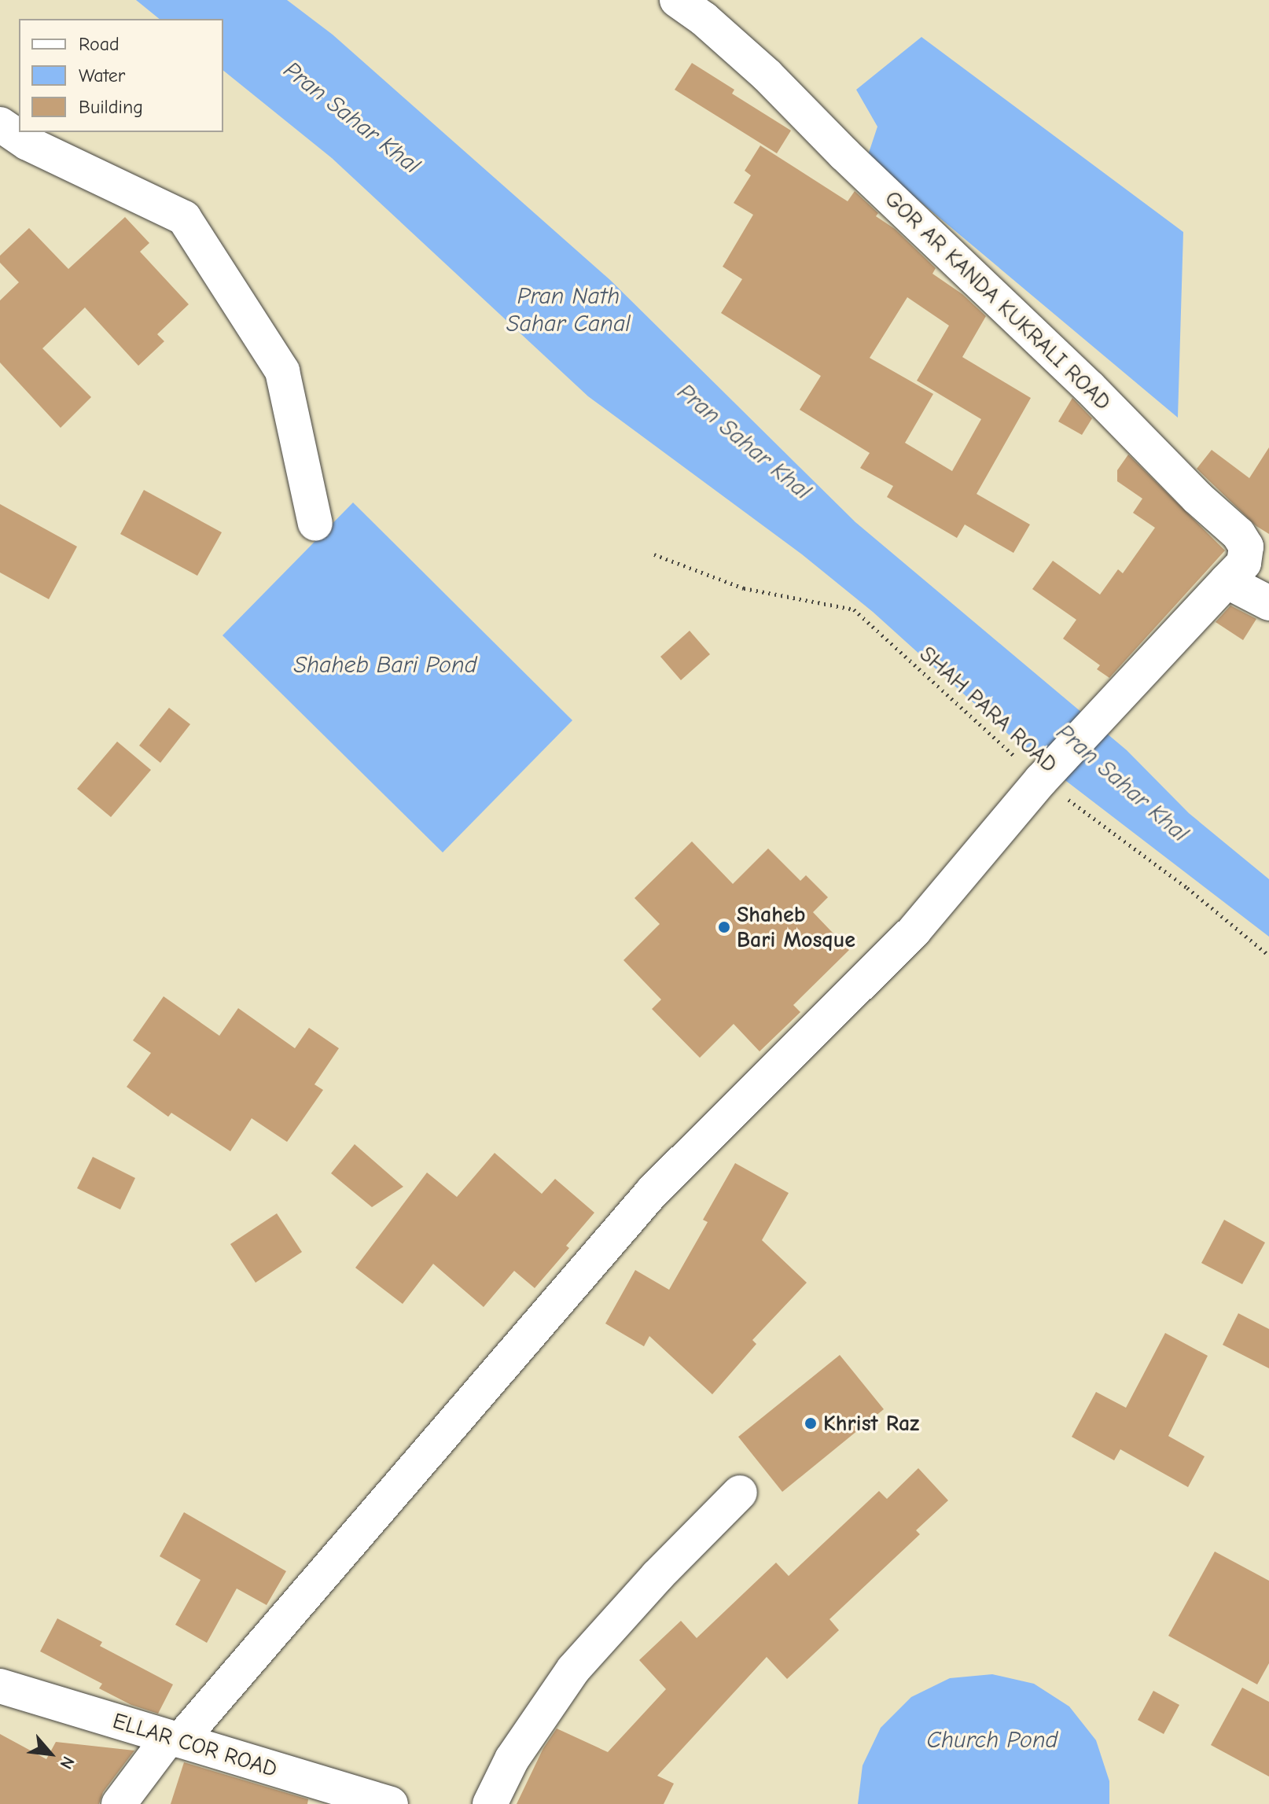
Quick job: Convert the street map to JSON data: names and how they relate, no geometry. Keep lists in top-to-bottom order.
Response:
{
  "streets": {
    "street": ["GOR AR KANDA KUKRALI ROAD", "ELLAR COR ROAD"],
    "path": ["SHAH PARA ROAD"]
  },
  "crossings": [
    ["GOR AR KANDA KUKRALI ROAD", "SHAH PARA ROAD"],
    ["GOR AR KANDA KUKRALI ROAD", "ELLAR COR ROAD"]
  ],
  "water": [
    "Pran Sahar Khal",
    "Pran Nath Sahar Canal",
    "Shaheb Bari Pond",
    "Church Pond"
  ],
  "places": ["Shaheb Bari Mosque", "Khrist Raz"],
  "legend": ["Road", "Water", "Building"],
  "north": "bottom right"
}
